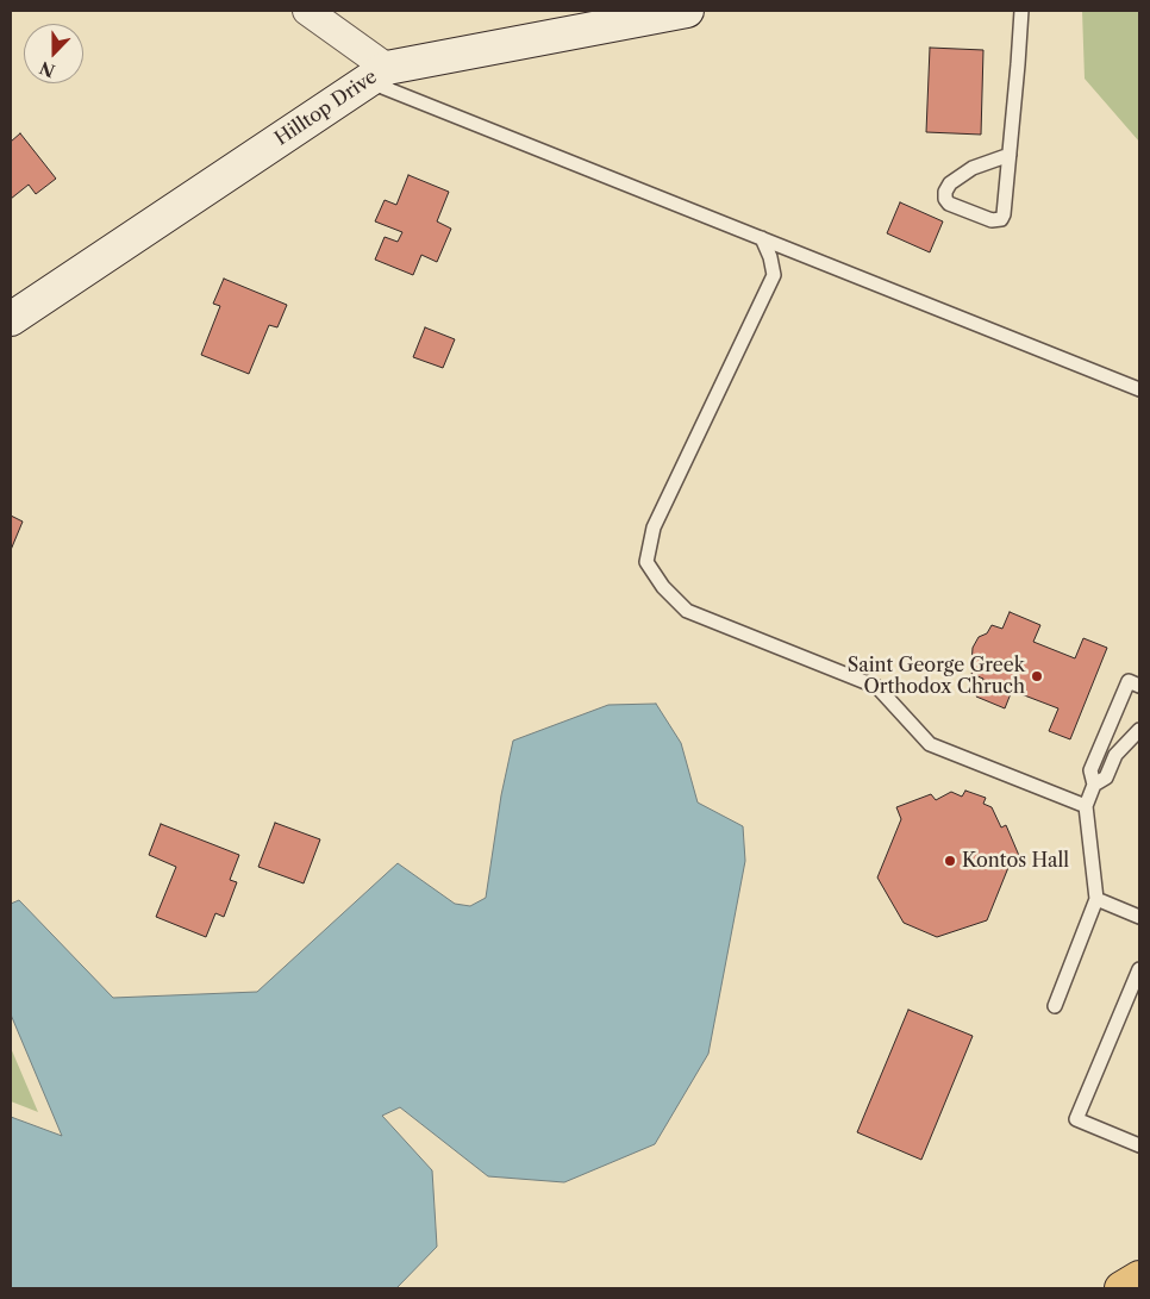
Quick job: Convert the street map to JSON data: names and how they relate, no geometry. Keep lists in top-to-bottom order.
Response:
{
  "streets": {
    "street": ["Hilltop Drive"]
  },
  "places": ["Saint George Greek Orthodox Chruch", "Kontos Hall"],
  "north": "bottom"
}
